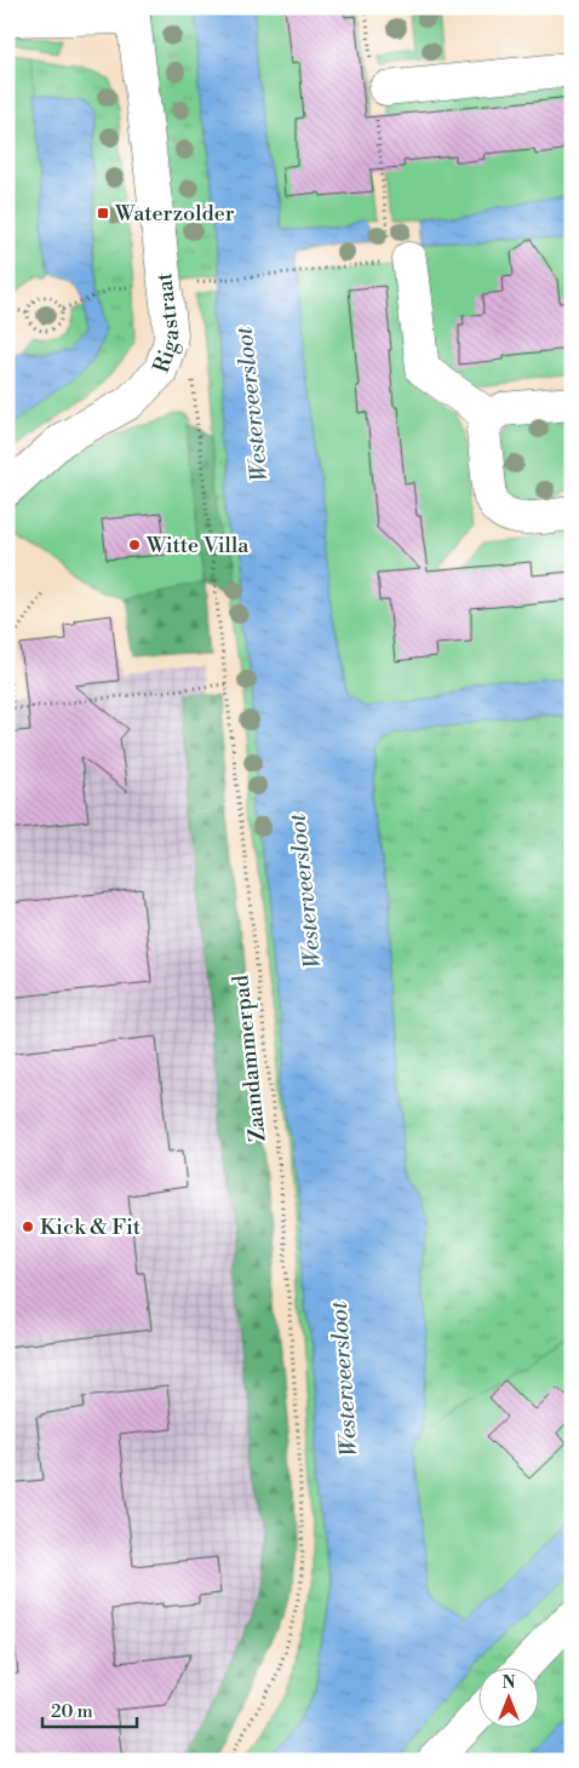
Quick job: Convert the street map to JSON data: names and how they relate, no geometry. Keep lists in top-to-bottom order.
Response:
{
  "streets": {
    "street": ["Rigastraat"],
    "path": ["Zaandammerpad"]
  },
  "crossings": [
    ["Rigastraat", "Zaandammerpad"]
  ],
  "water": ["Westerveersloot"],
  "places": {
    "transit": ["Waterzolder"],
    "other": ["Witte Villa", "Kick & Fit"]
  },
  "scale_bar": "20 m",
  "north": "top"
}
